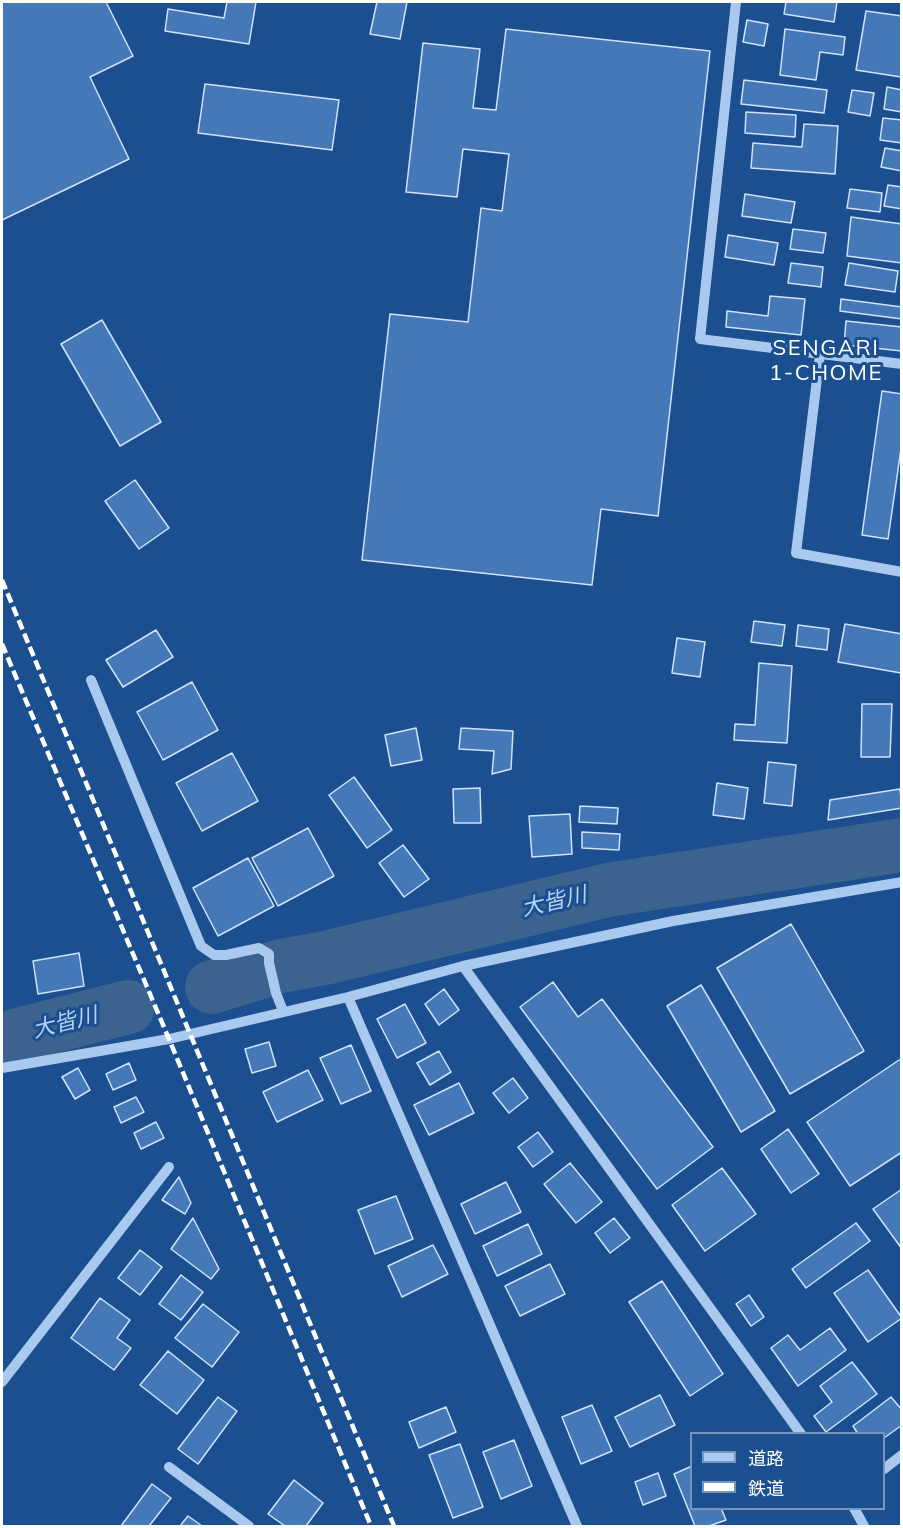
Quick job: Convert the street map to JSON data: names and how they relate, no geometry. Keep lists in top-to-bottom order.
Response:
{
  "districts": ["SENGARI 1-CHOME"],
  "water": ["大皆川"],
  "legend": ["道路", "鉄道"]
}
